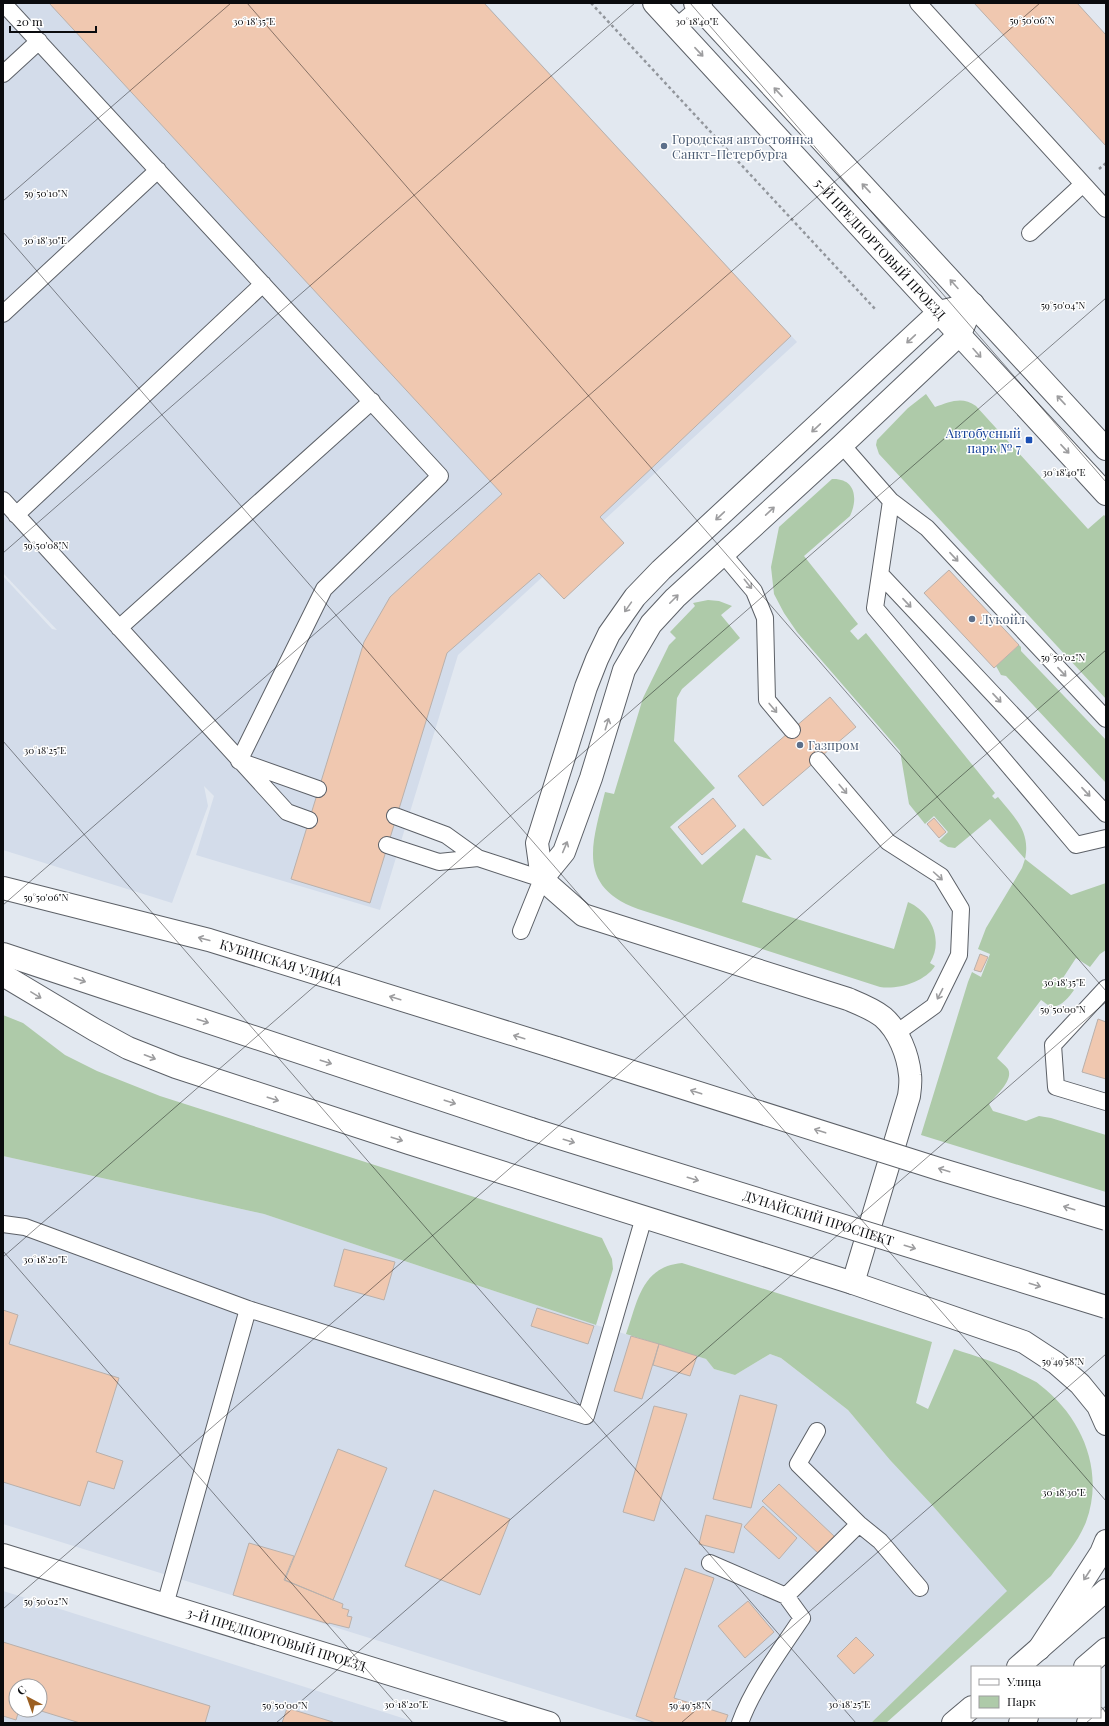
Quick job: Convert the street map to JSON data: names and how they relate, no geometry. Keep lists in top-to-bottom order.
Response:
{
  "streets": {
    "street": [
      "5-Й ПРЕДПОРТОВЫЙ ПРОЕЗД",
      "КУБИНСКАЯ УЛИЦА",
      "ДУНАЙСКИЙ ПРОСПЕКТ",
      "3-Й ПРЕДПОРТОВЫЙ ПРОЕЗД"
    ]
  },
  "places": {
    "other": ["Городская автостоянка Санкт-Петербурга", "Лукойл", "Газпром"],
    "transit": ["Автобусный парк № 7"]
  },
  "legend": ["Улица", "Парк"],
  "scale_bar": "20 m",
  "north": "top left",
  "coordinates": [
    "59°50'06\"N",
    "30°18'35\"E",
    "30°18'40\"E",
    "59°50'10\"N",
    "30°18'30\"E",
    "59°50'04\"N",
    "59°50'08\"N",
    "59°50'02\"N",
    "30°18'25\"E",
    "59°50'00\"N",
    "30°18'20\"E",
    "59°49'58\"N"
  ]
}
